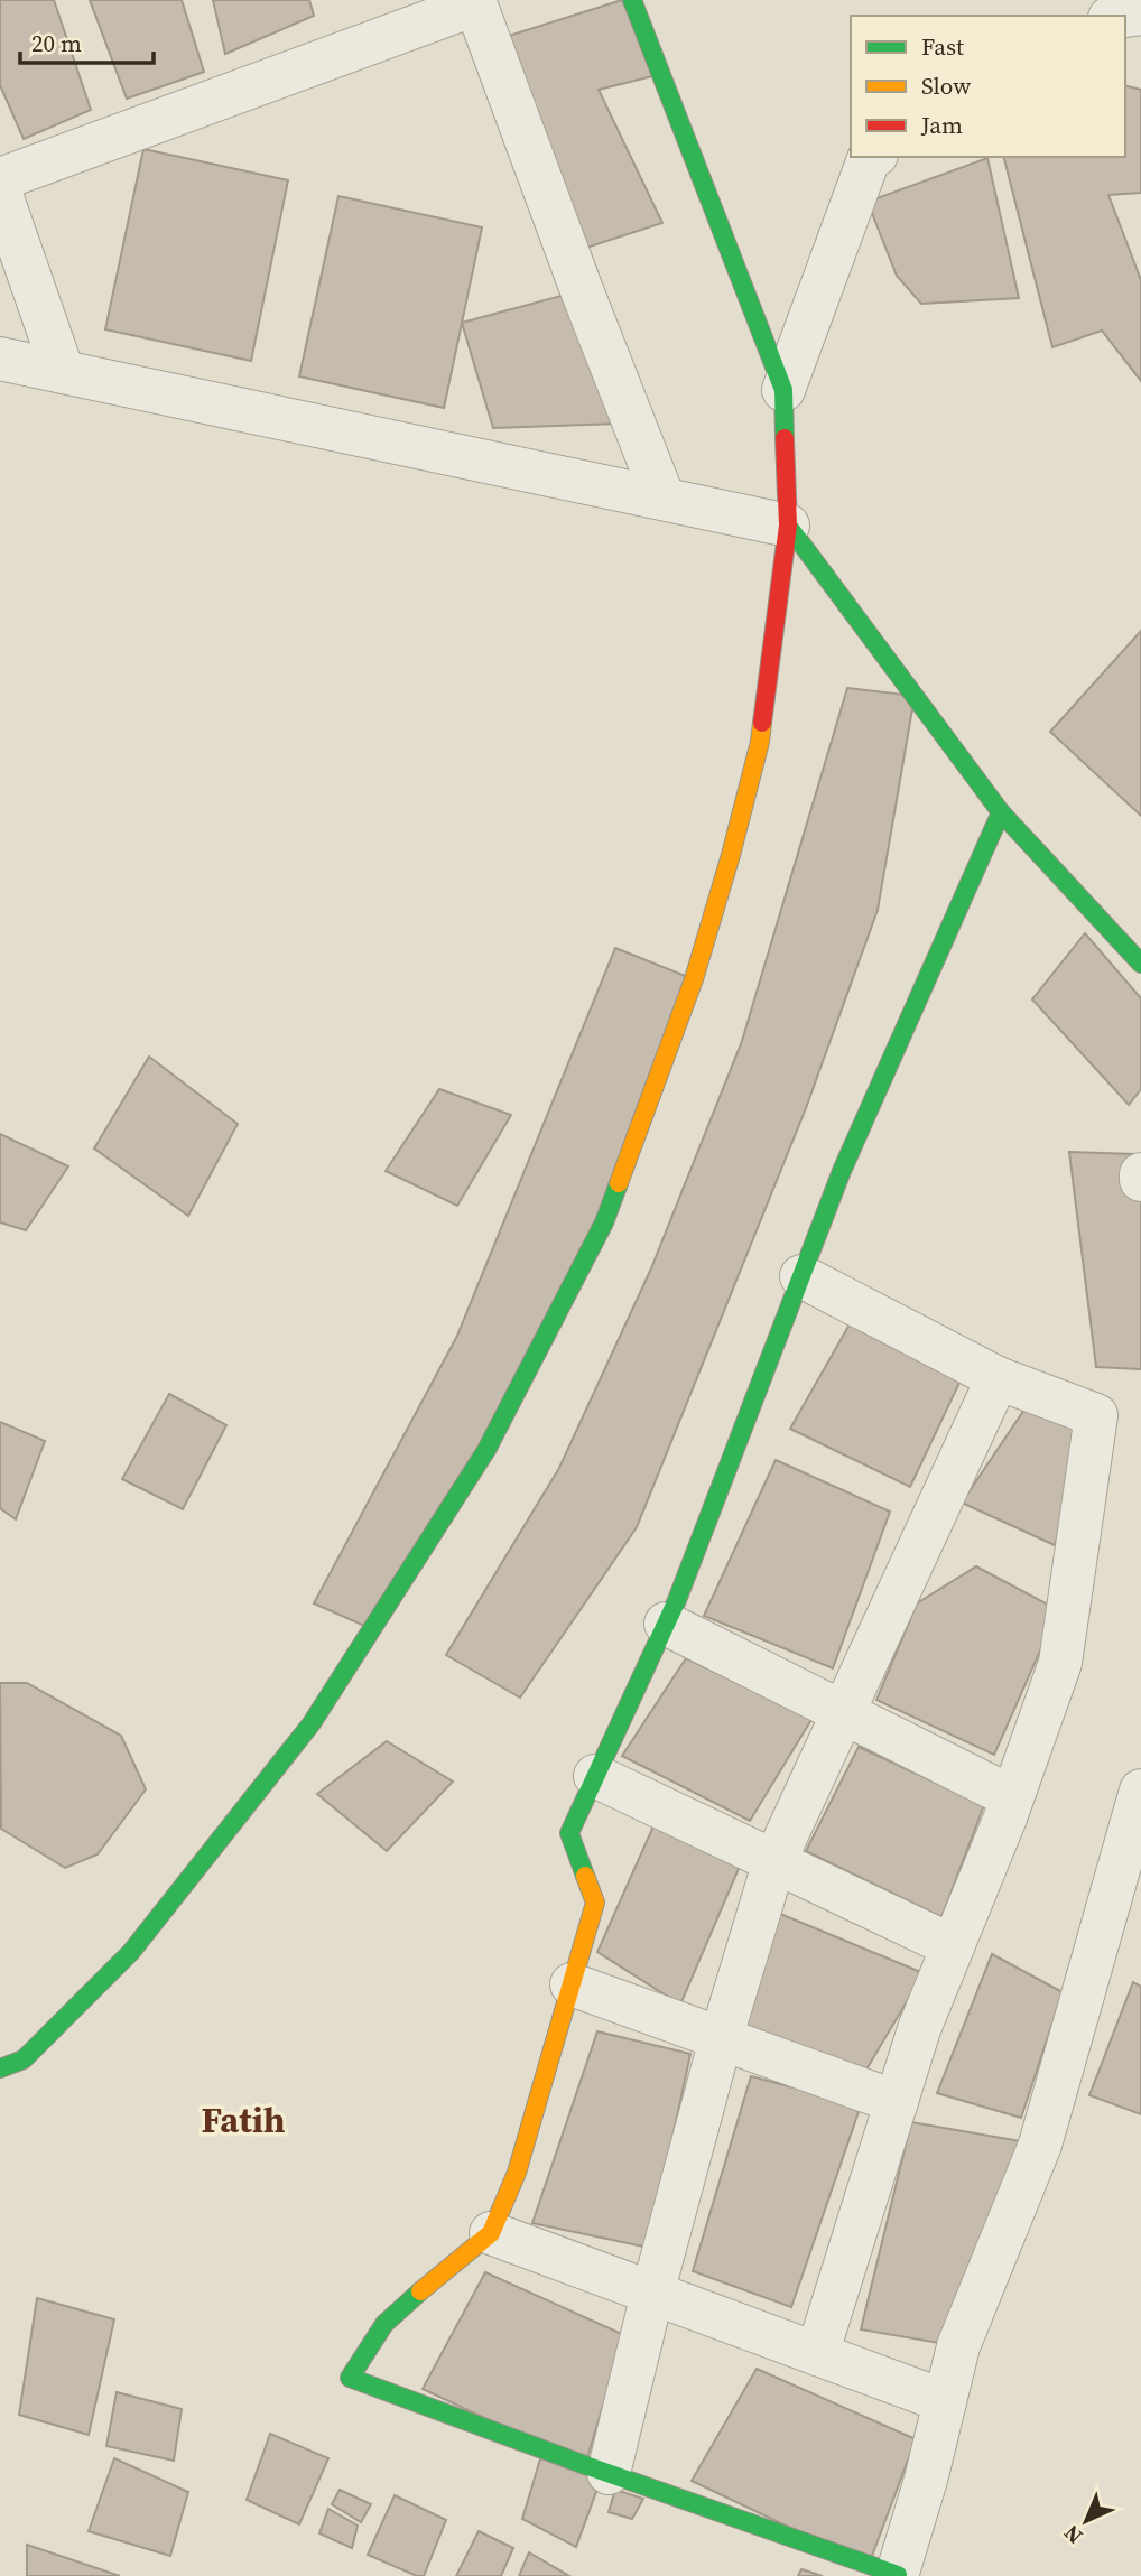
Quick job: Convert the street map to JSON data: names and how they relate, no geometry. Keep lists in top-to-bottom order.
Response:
{
  "districts": ["Fatih"],
  "legend": ["Fast", "Slow", "Jam"],
  "scale_bar": "20 m",
  "north": "bottom left"
}
